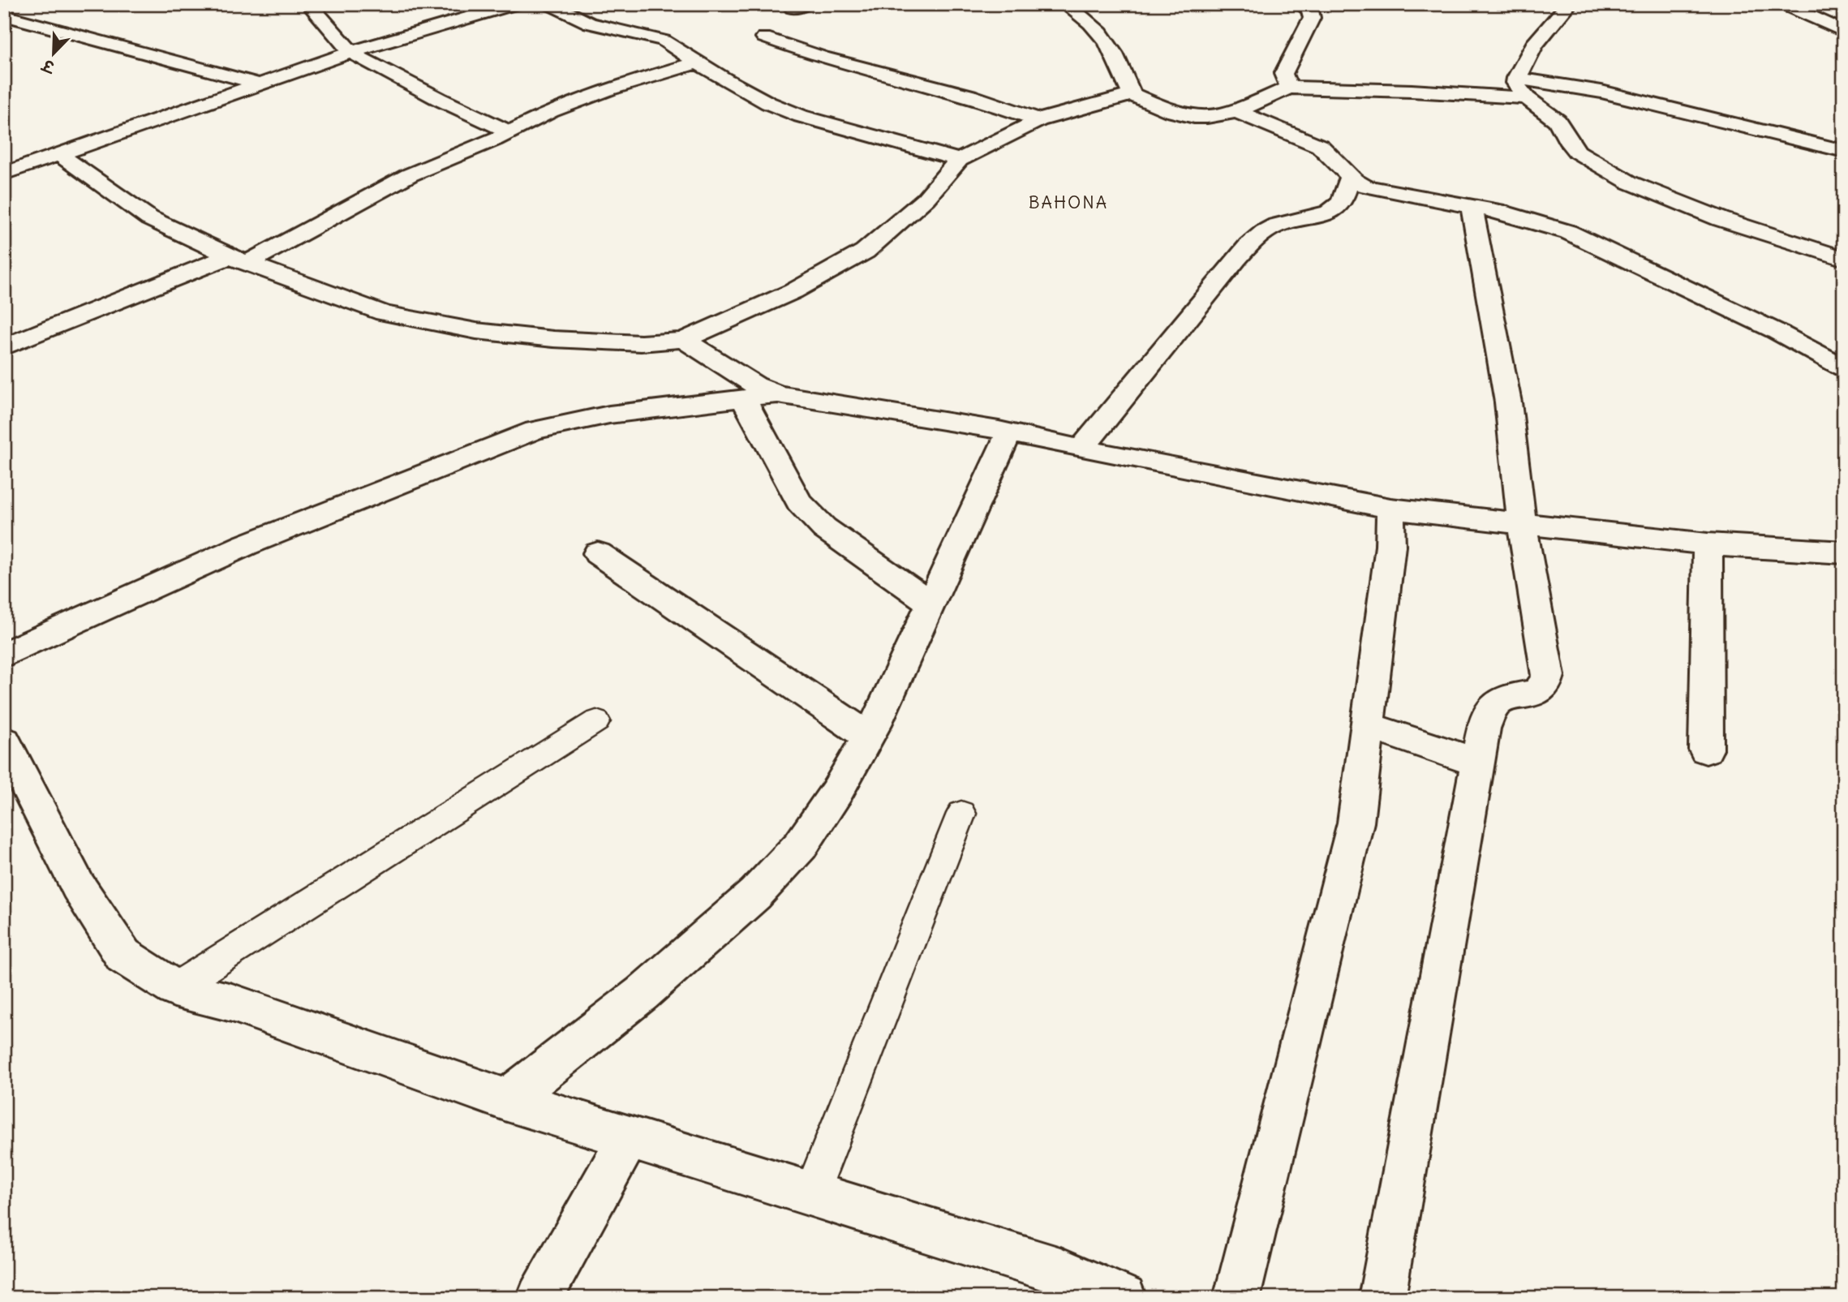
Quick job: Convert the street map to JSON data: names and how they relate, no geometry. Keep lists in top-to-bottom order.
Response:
{
  "districts": ["BAHONA"],
  "north": "bottom left"
}
